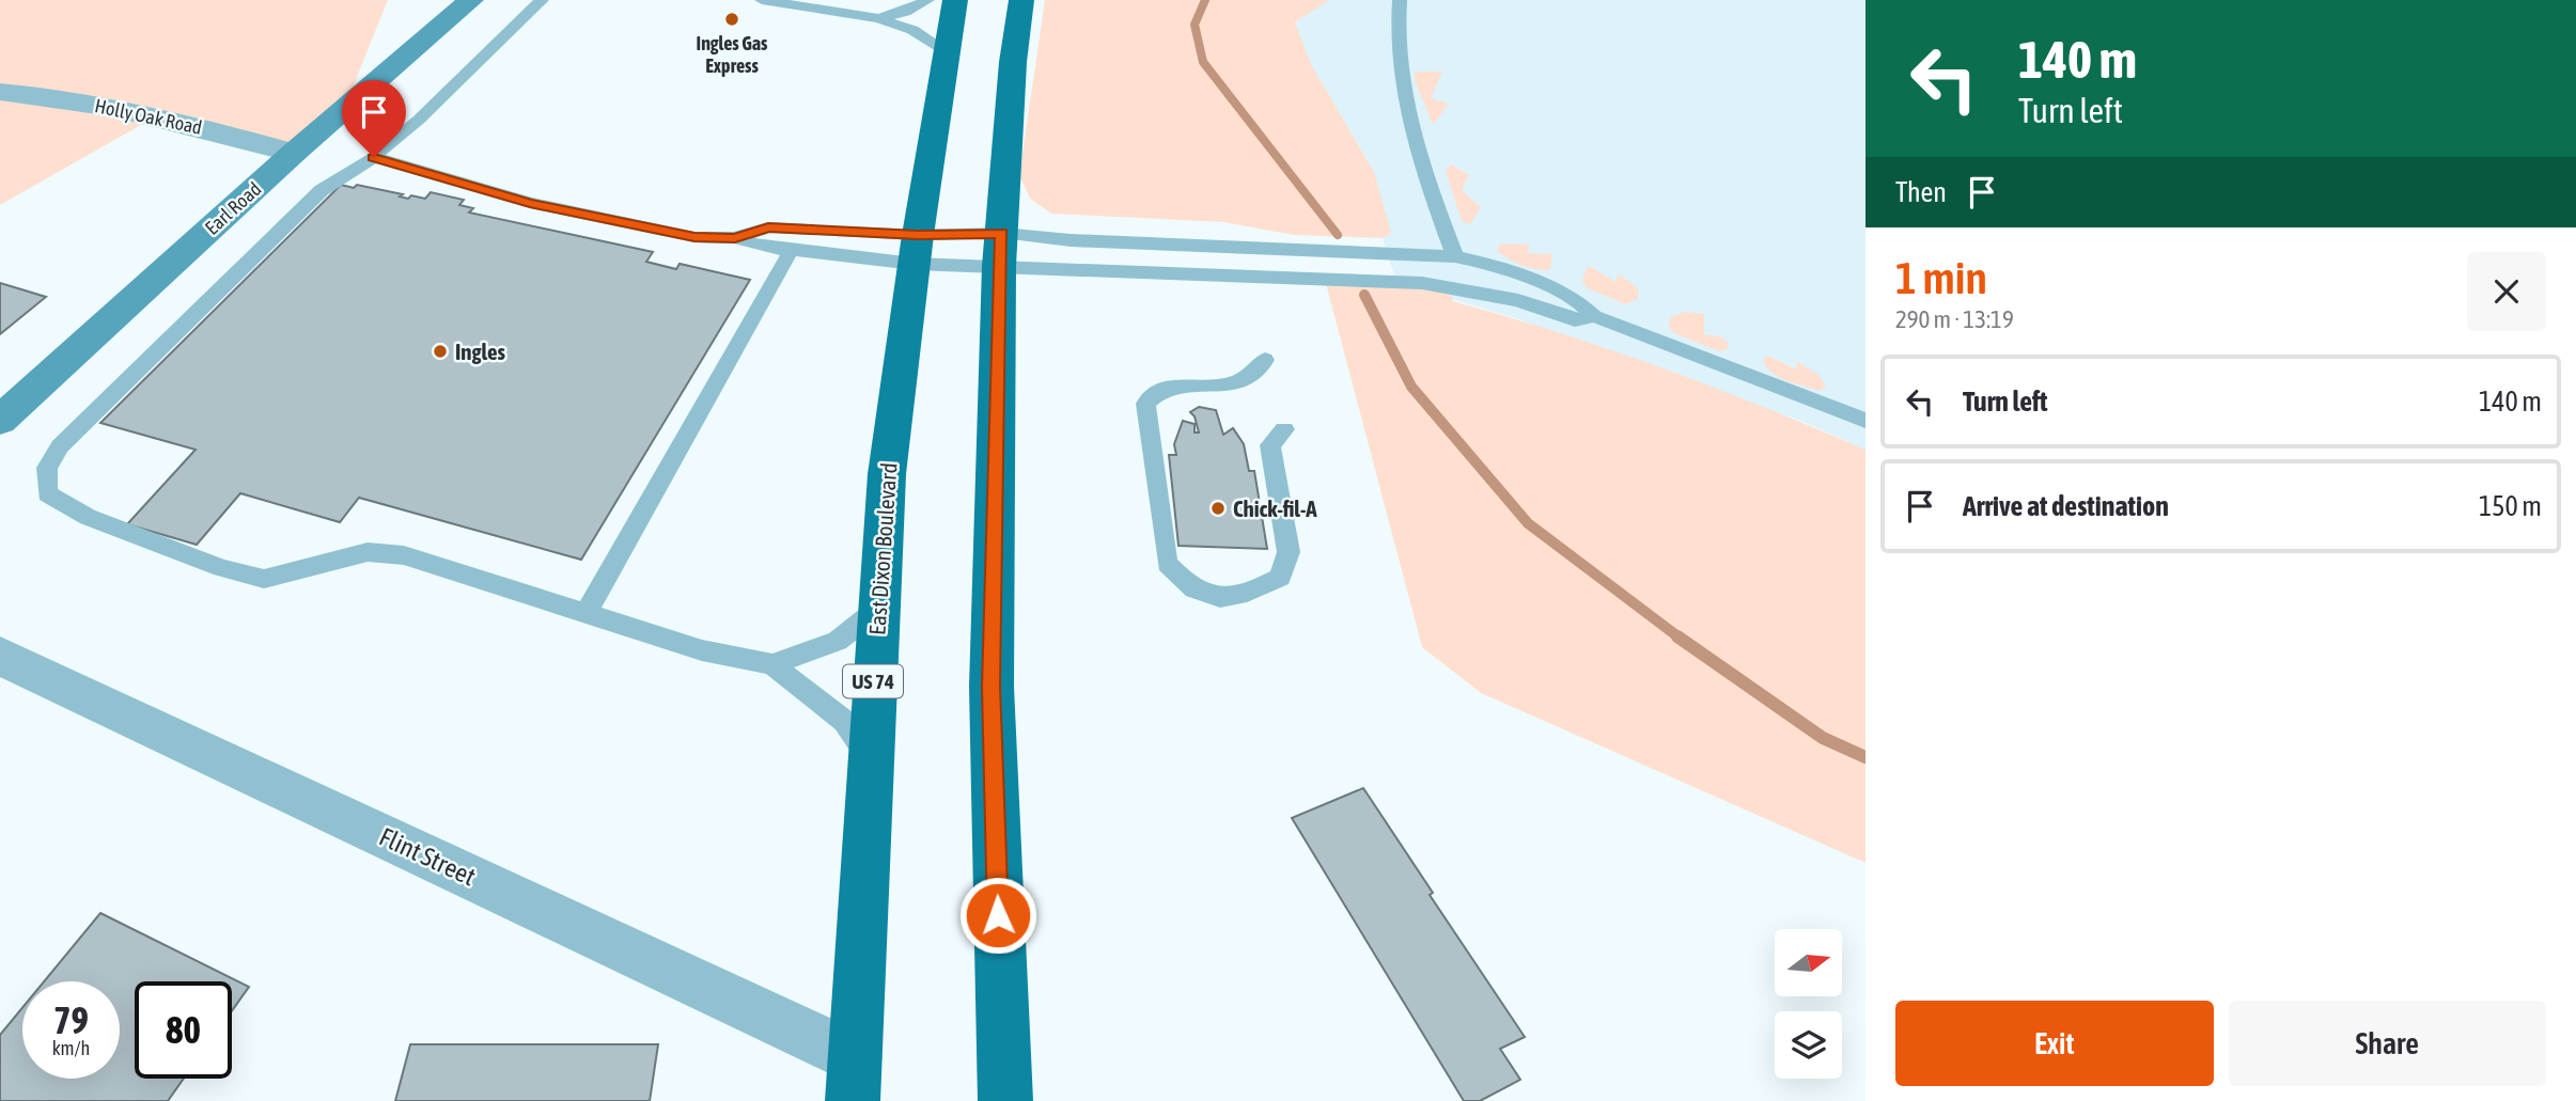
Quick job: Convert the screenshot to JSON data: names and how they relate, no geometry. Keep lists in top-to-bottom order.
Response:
{
  "streets": {
    "highway": ["East Dixon Boulevard", "US 74"],
    "main road": ["Earl Road"],
    "street": ["Holly Oak Road", "Flint Street"]
  },
  "crossings": [
    ["Holly Oak Road", "Earl Road"],
    ["East Dixon Boulevard", "Flint Street"]
  ],
  "places": ["Ingles Gas Express", "Ingles", "Chick-fil-A"],
  "north": "right",
  "page": {
    "turn": ["140 m", "Turn left"],
    "then": "Then",
    "heading": ["1 min", "290 m · 13:19"],
    "list": [
      {
        "name": "Turn left",
        "value": "140 m"
      },
      {
        "name": "Arrive at destination",
        "value": "150 m"
      }
    ],
    "speed": "79 km/h",
    "limit": "80",
    "buttons": ["Exit", "Share"]
  }
}
